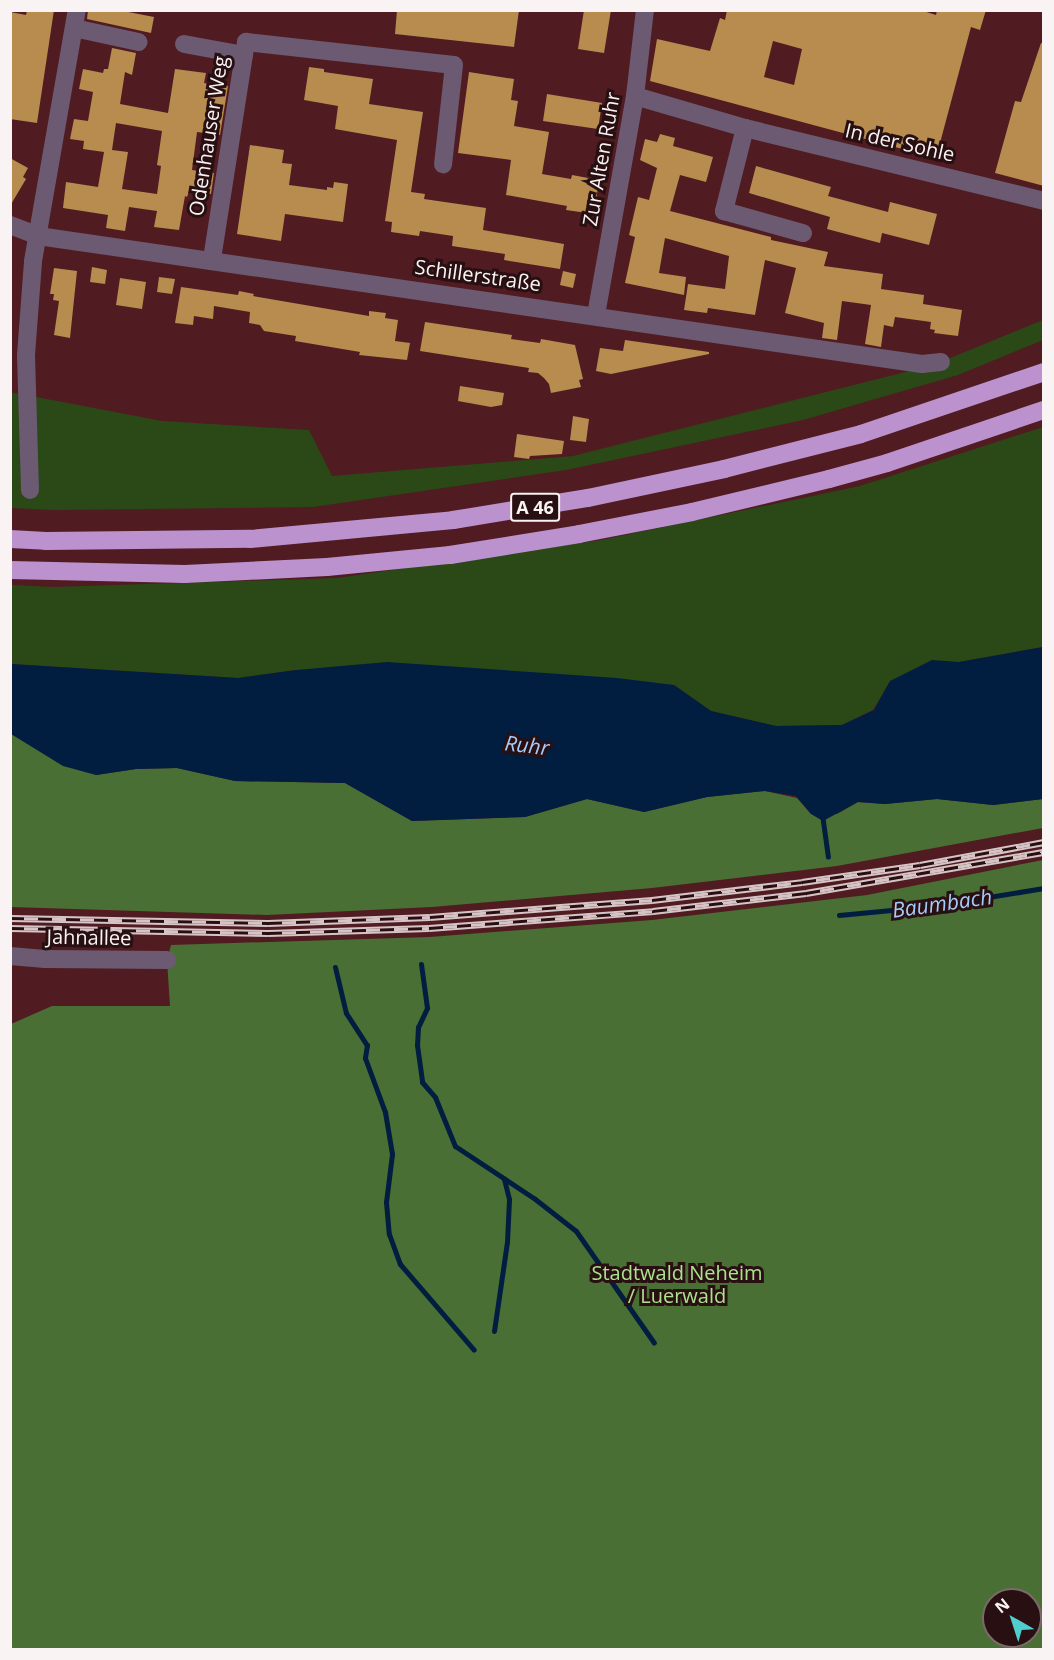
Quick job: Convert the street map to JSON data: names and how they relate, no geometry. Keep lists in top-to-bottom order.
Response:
{
  "streets": {
    "highway": ["A 46"],
    "street": [
      "Odenhauser Weg",
      "In der Sohle",
      "Zur Alten Ruhr",
      "Schillerstraße",
      "Jahnallee"
    ]
  },
  "crossings": [
    ["Odenhauser Weg", "Schillerstraße"],
    ["In der Sohle", "Zur Alten Ruhr"],
    ["Zur Alten Ruhr", "Schillerstraße"]
  ],
  "water": ["Ruhr", "Baumbach"],
  "parks": ["Stadtwald Neheim / Luerwald"],
  "north": "top left"
}
